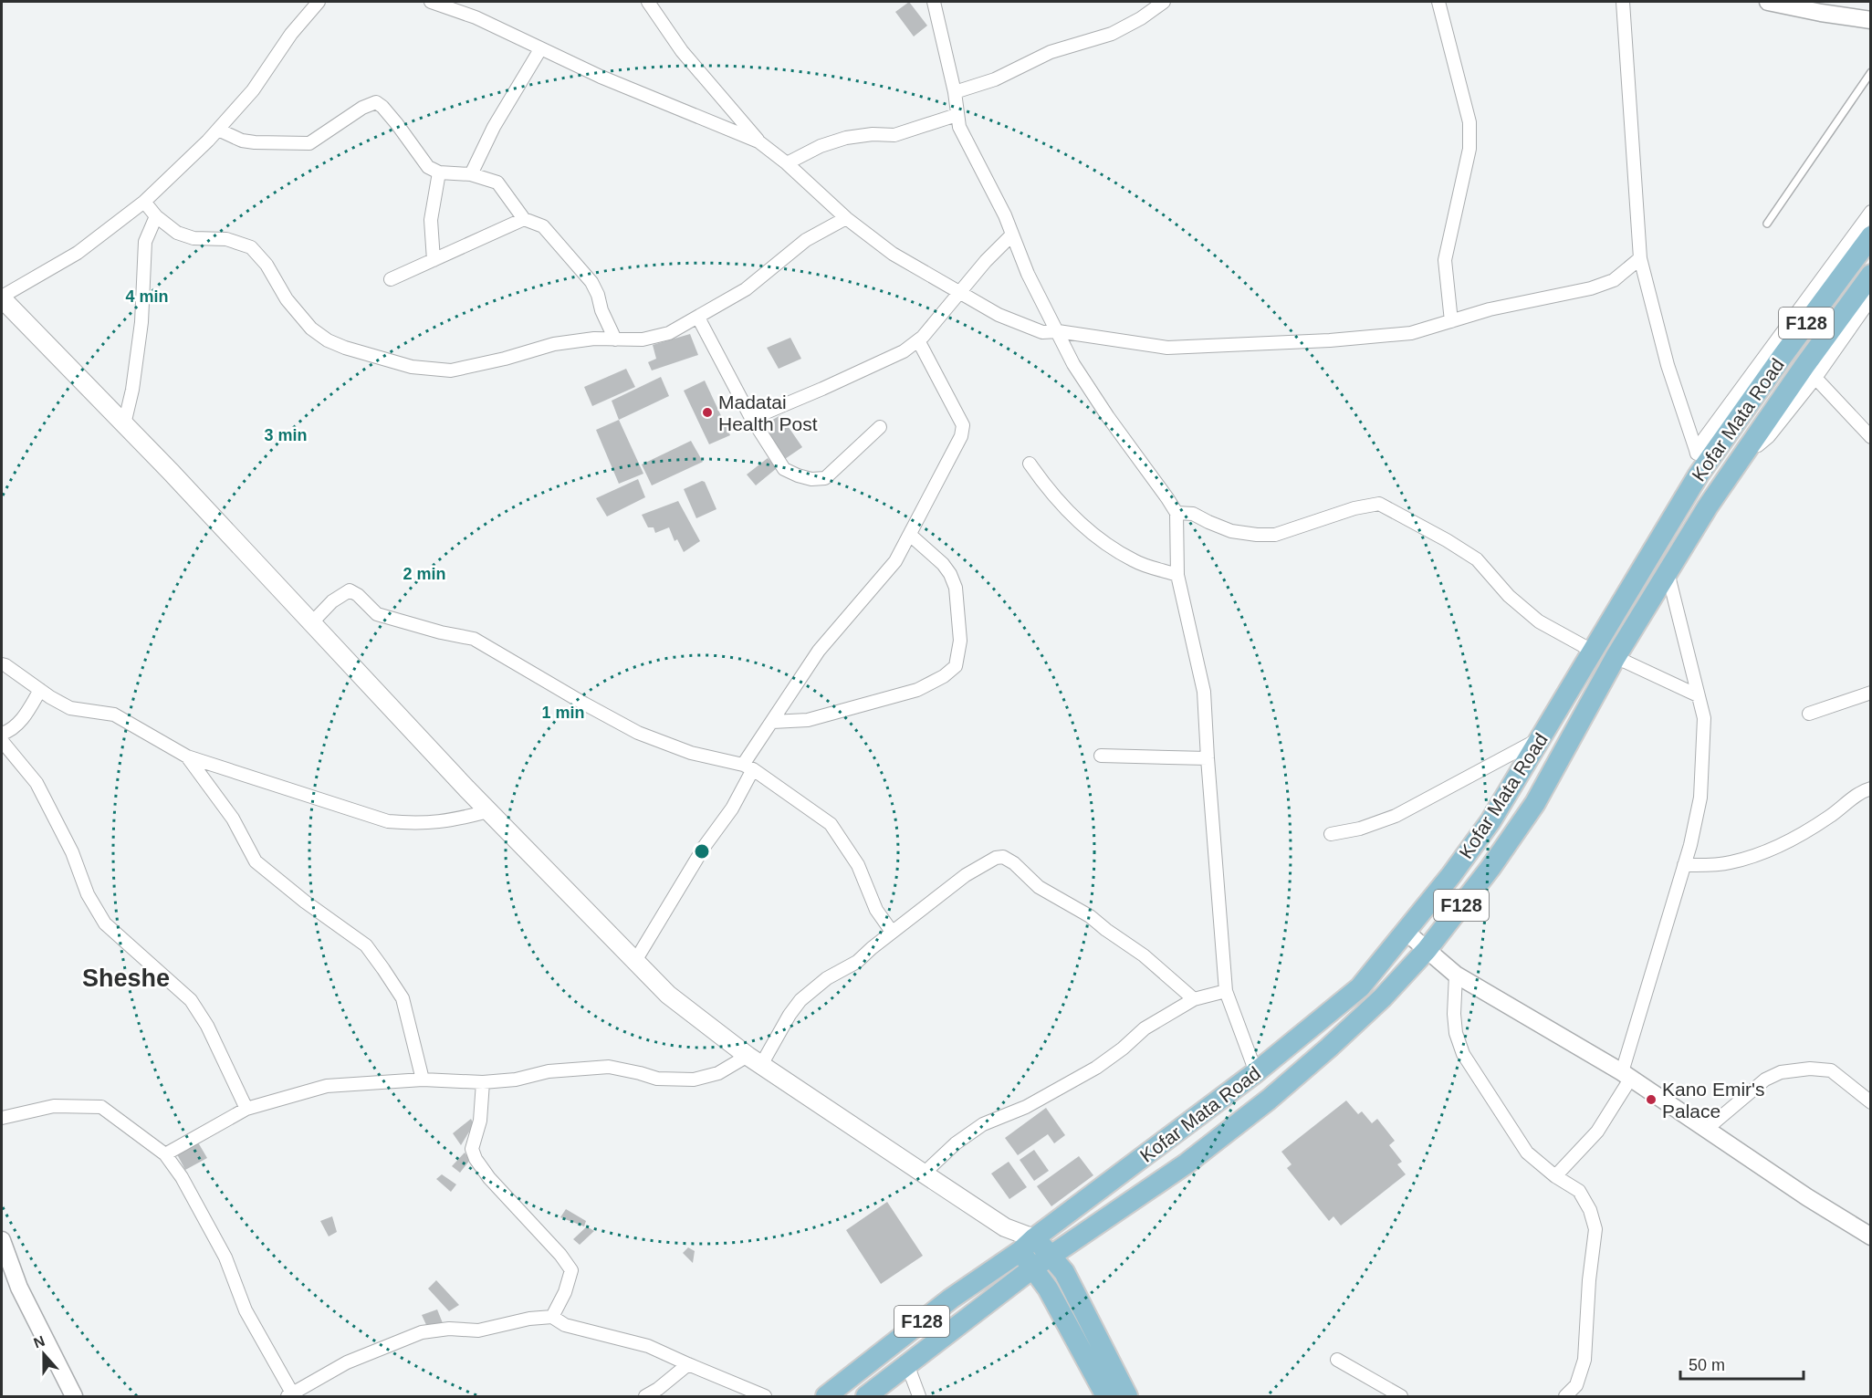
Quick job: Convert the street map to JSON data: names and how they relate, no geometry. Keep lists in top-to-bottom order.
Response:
{
  "streets": {
    "main road": ["F128", "Kofar Mata Road"]
  },
  "crossings": [
    ["F128", "Kofar Mata Road"]
  ],
  "districts": ["Sheshe"],
  "places": ["Madatai Health Post", "Kano Emir's Palace"],
  "scale_bar": "50 m",
  "north": "top",
  "rings": [
    "4 min",
    "3 min",
    "2 min",
    "1 min"
  ]
}
